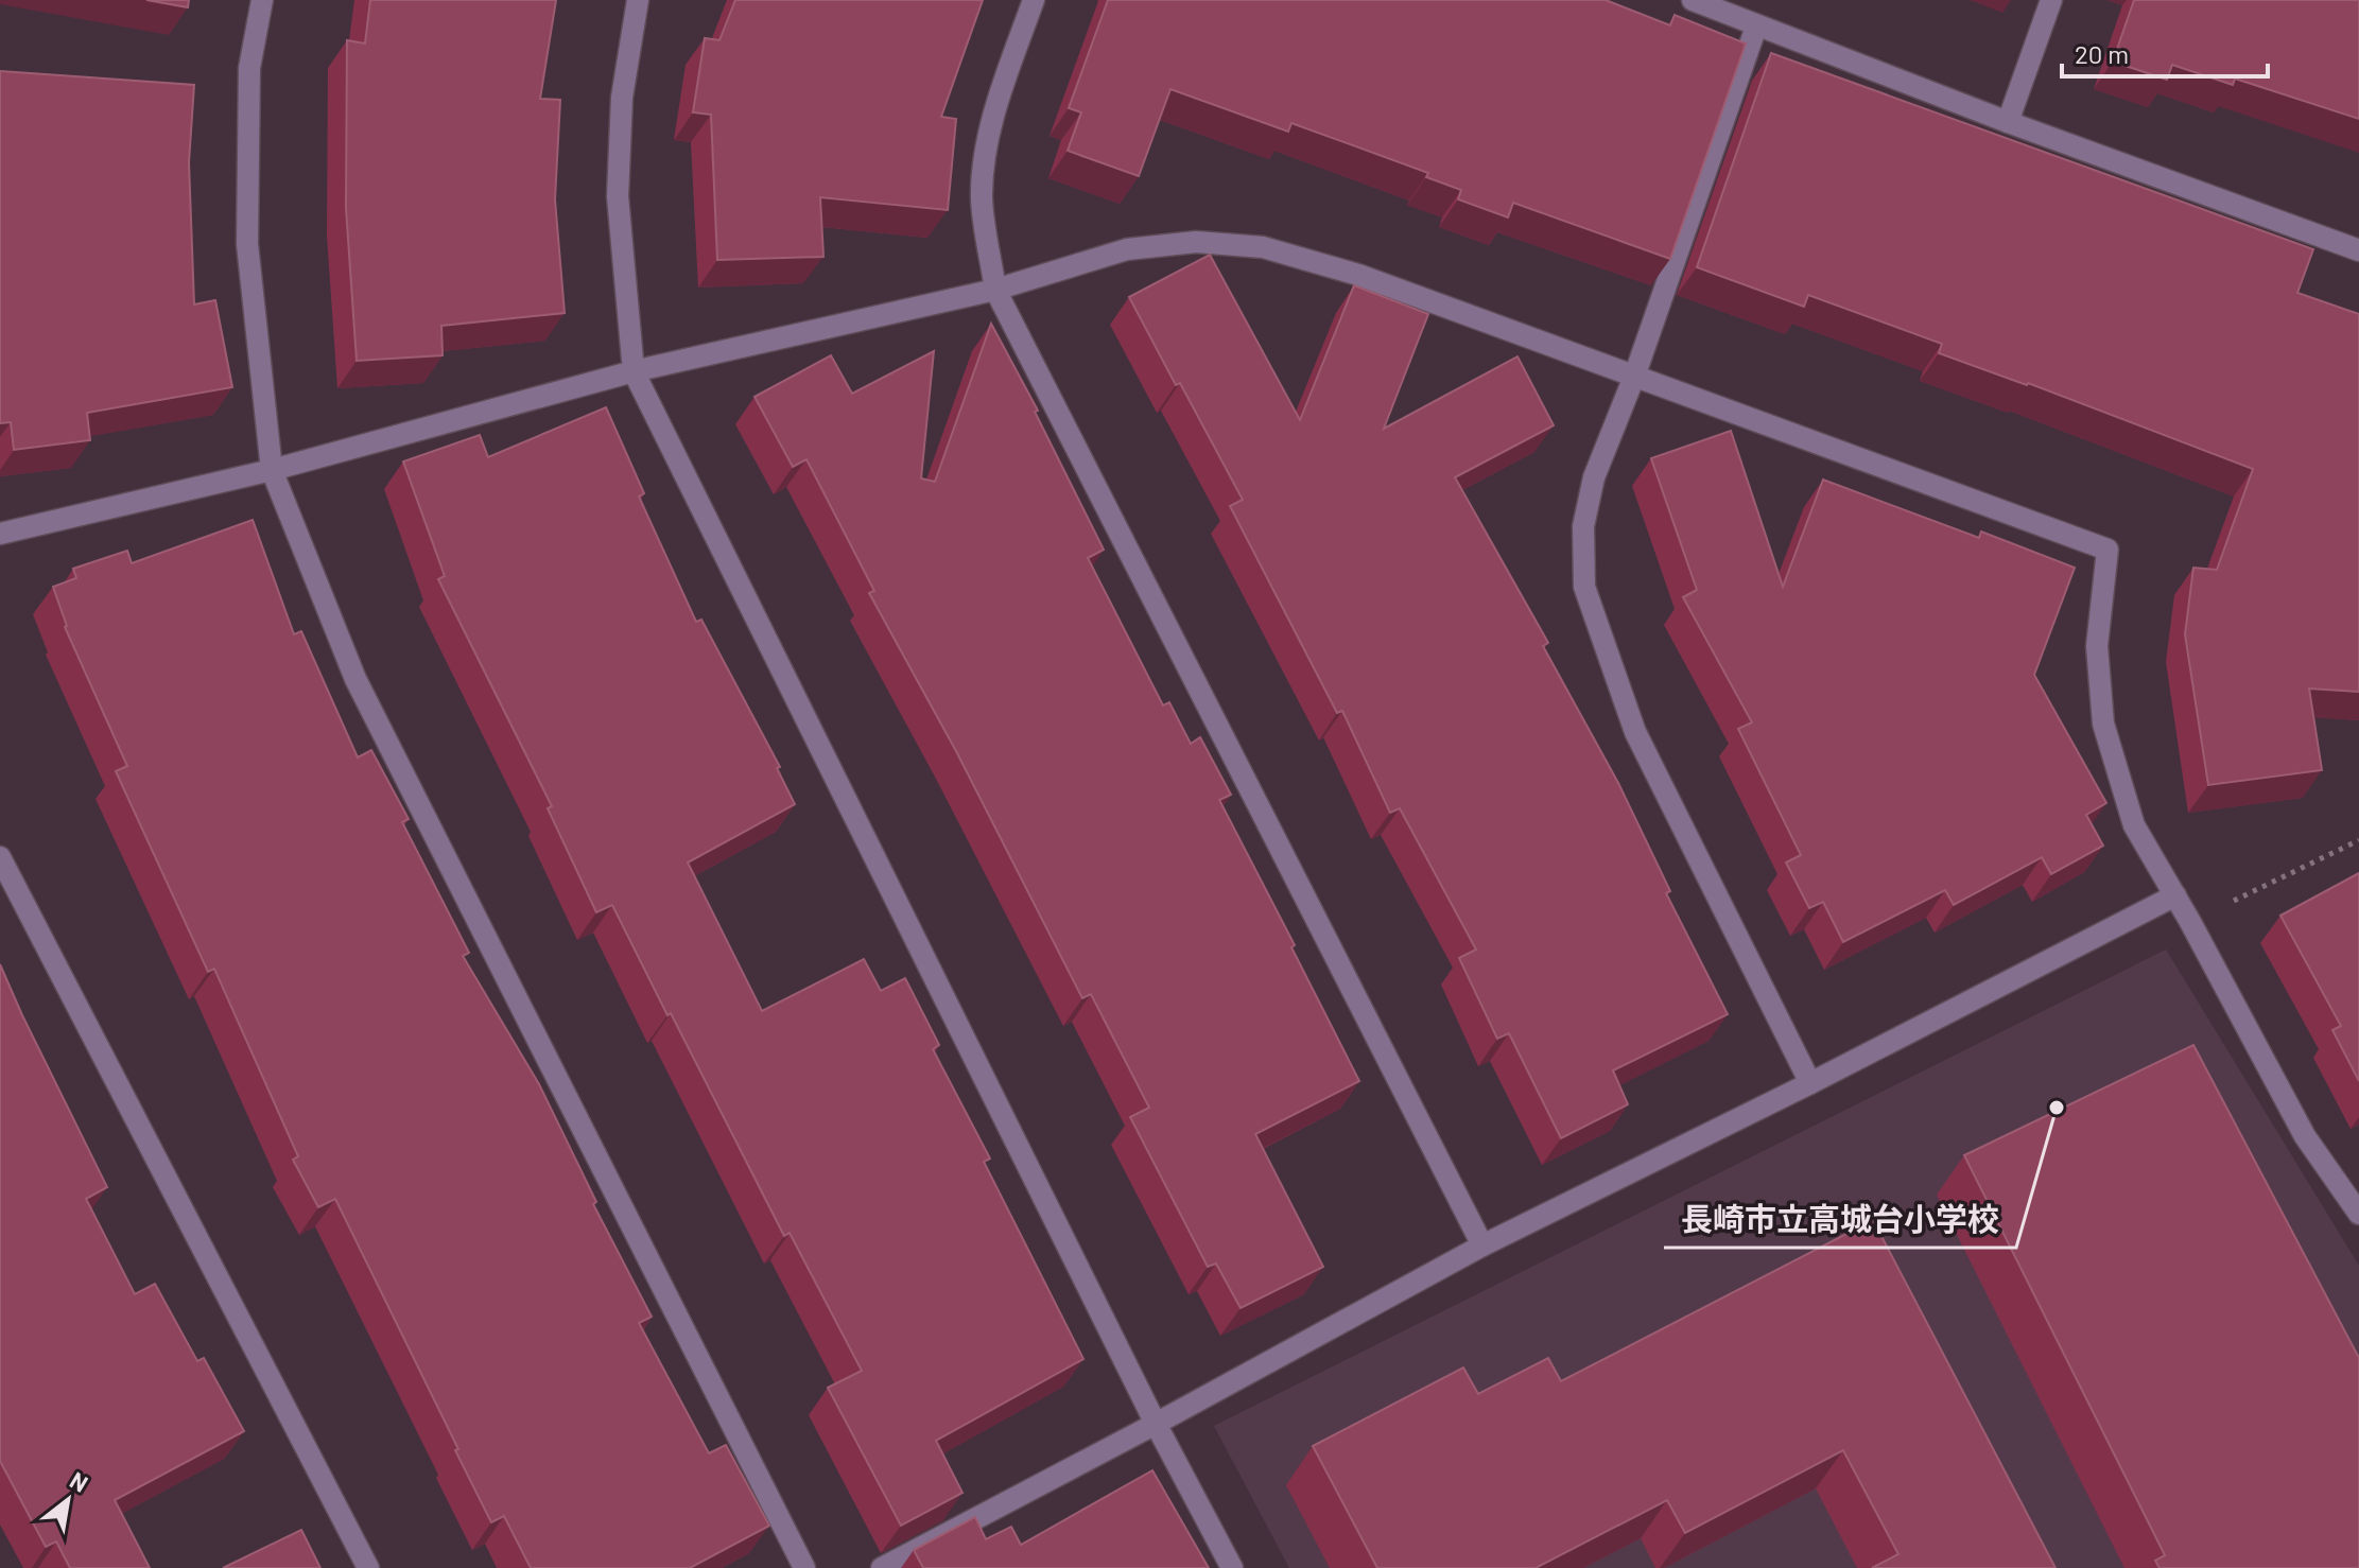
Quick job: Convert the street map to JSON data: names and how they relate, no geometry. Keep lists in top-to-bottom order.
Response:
{
  "places": ["長崎市立高城台小学校"],
  "scale_bar": "20 m",
  "north": "top right"
}
